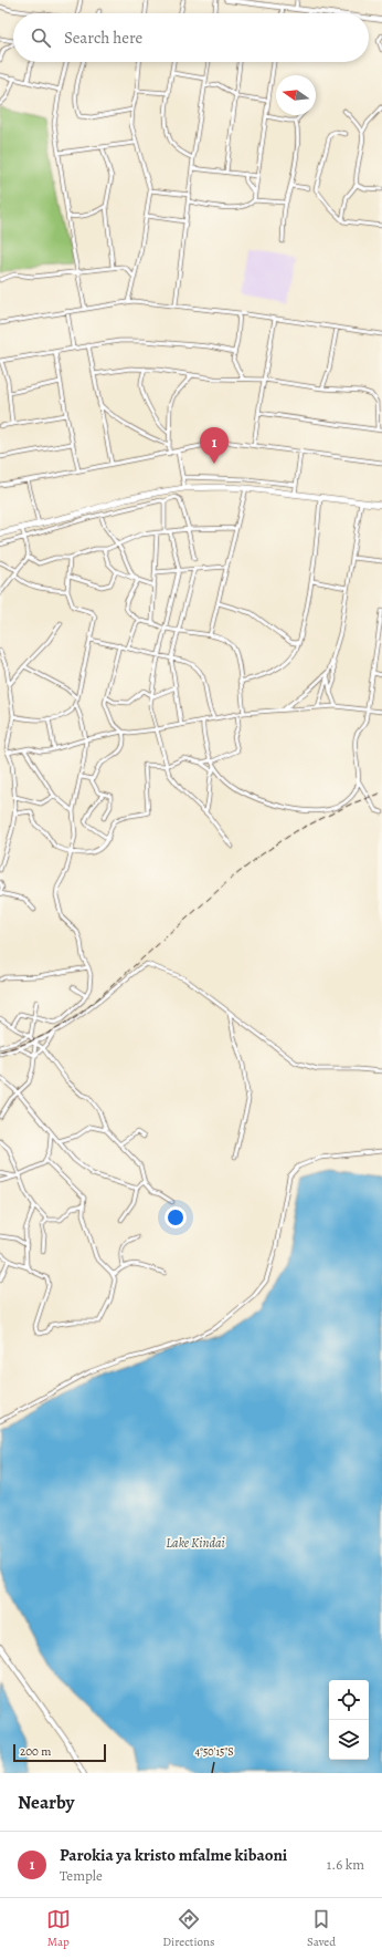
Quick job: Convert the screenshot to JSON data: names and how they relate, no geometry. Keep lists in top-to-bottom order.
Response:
{
  "water": ["Lake Kindai"],
  "scale_bar": "200 m",
  "north": "left",
  "page": {
    "search": "Search here",
    "pins": "1",
    "scale": "200 m",
    "heading": "Nearby",
    "list": [
      {
        "mark": "1",
        "name": "Parokia ya kristo mfalme kibaoni",
        "note": "Temple",
        "value": "1.6 km"
      }
    ],
    "nav": ["Map", "Directions", "Saved"]
  },
  "coordinates": ["4°50'15\"S"]
}
